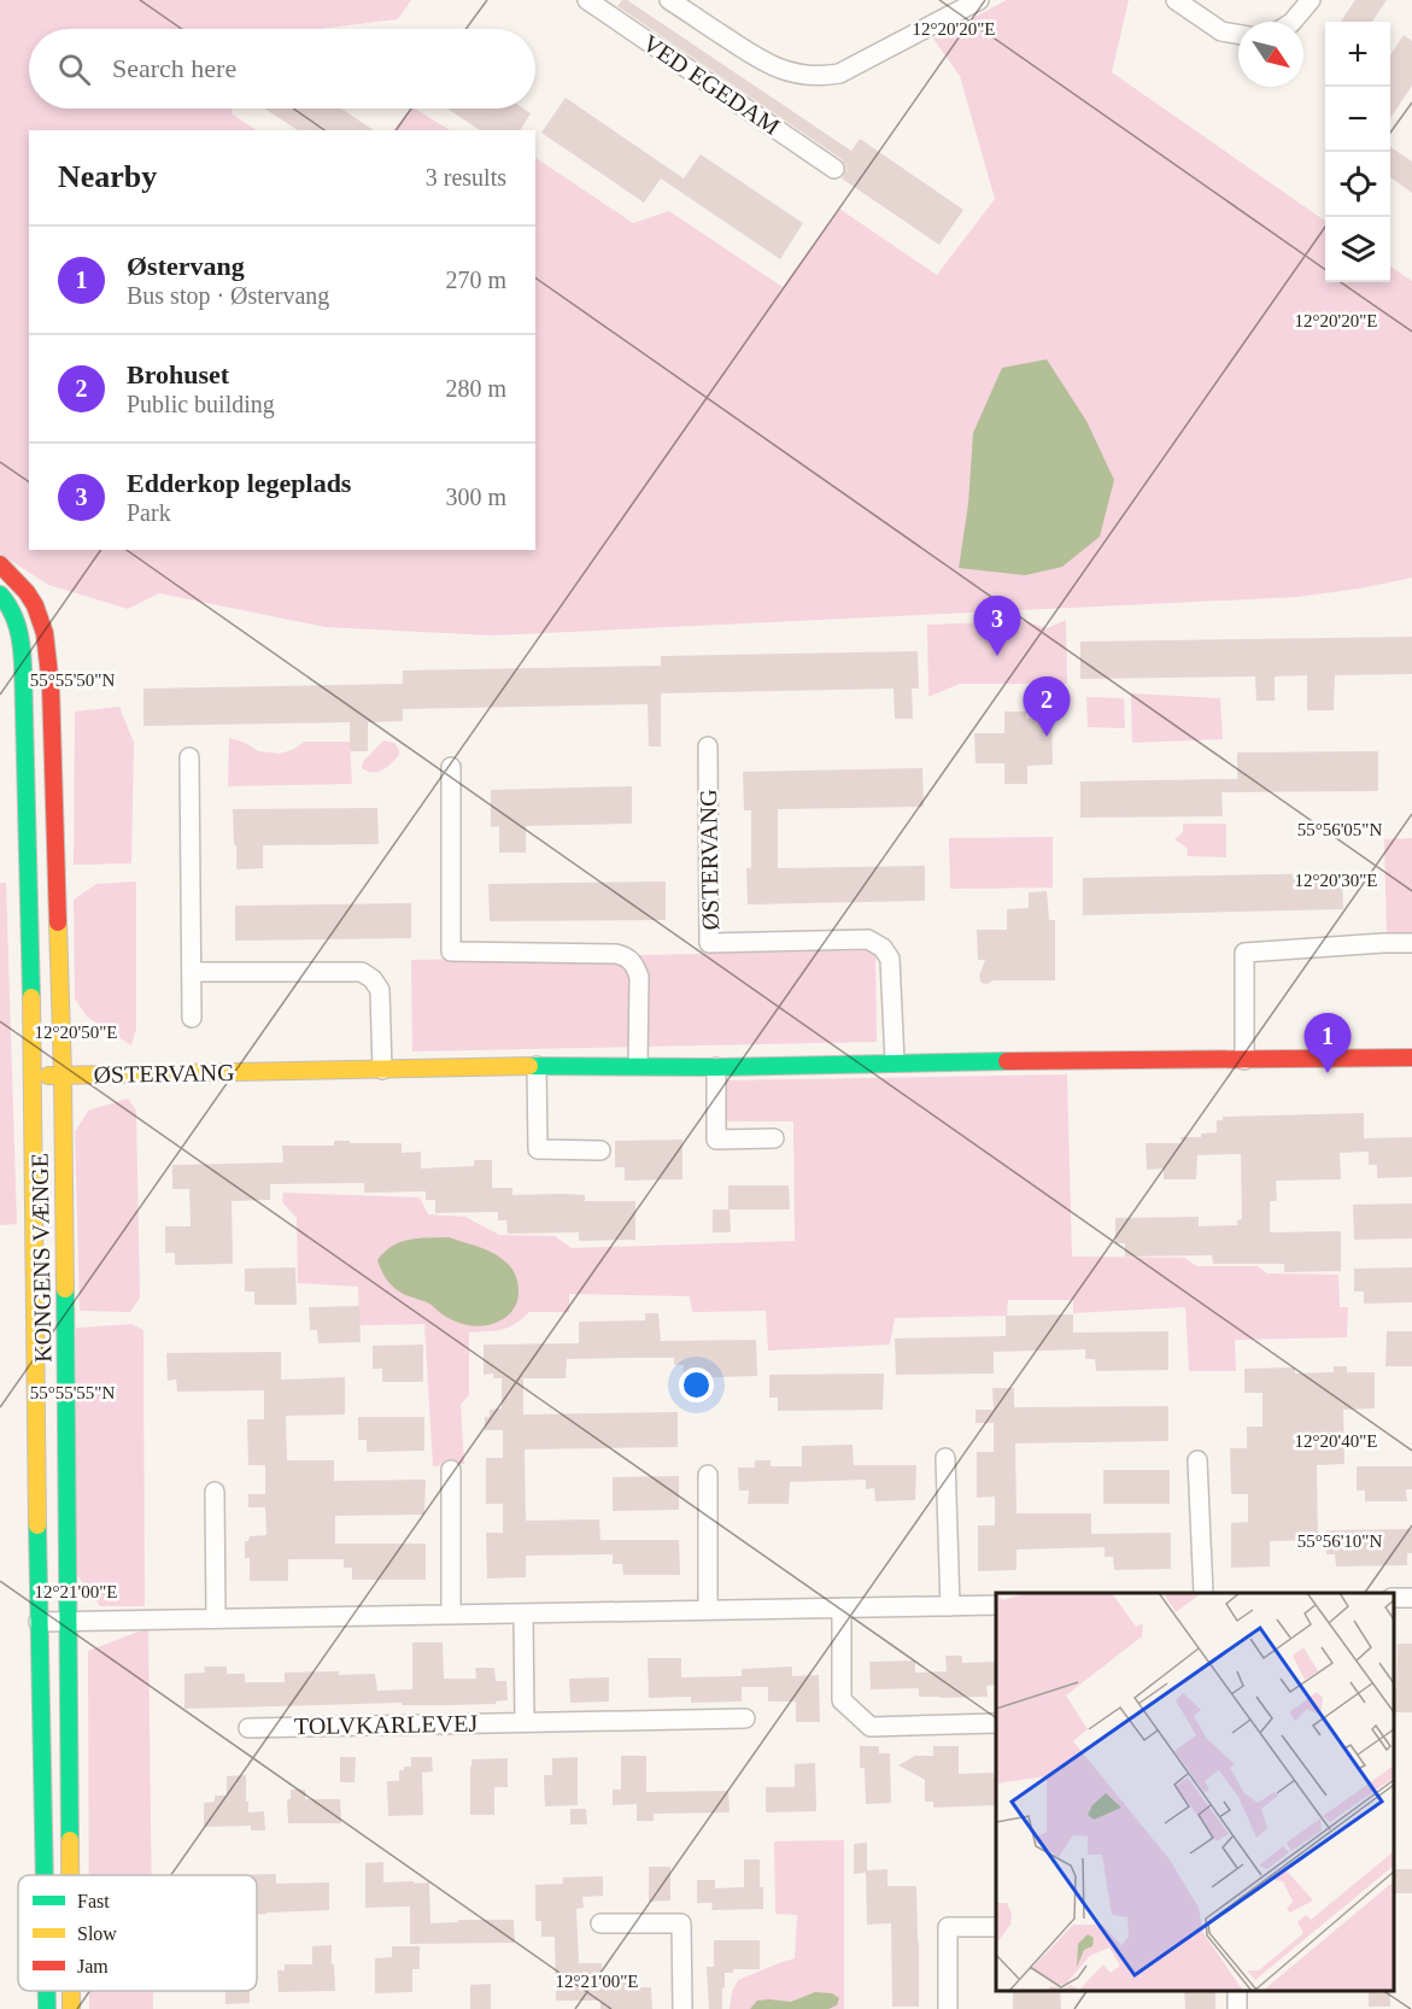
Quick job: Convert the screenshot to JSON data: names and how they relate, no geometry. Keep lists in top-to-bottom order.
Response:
{
  "streets": {
    "street": [
      "VED EGEDAM",
      "ØSTERVANG",
      "KONGENS VÆNGE",
      "TOLVKARLEVEJ"
    ]
  },
  "crossings": [
    ["ØSTERVANG", "KONGENS VÆNGE"]
  ],
  "legend": ["Fast", "Slow", "Jam"],
  "north": "bottom right",
  "page": {
    "map_buttons": ["+", "−"],
    "search": "Search here",
    "heading": ["Nearby", "3 results"],
    "list": [
      {
        "mark": "1",
        "name": "Østervang",
        "note": "Bus stop · Østervang",
        "value": "270 m"
      },
      {
        "mark": "2",
        "name": "Brohuset",
        "note": "Public building",
        "value": "280 m"
      },
      {
        "mark": "3",
        "name": "Edderkop legeplads",
        "note": "Park",
        "value": "300 m"
      }
    ],
    "pins": ["3", "2", "1"]
  },
  "coordinates": [
    "12°20'20\"E",
    "55°55'50\"N",
    "55°56'05\"N",
    "12°20'30\"E",
    "12°20'50\"E",
    "55°55'55\"N",
    "12°20'40\"E",
    "55°56'10\"N",
    "12°21'00\"E"
  ]
}
